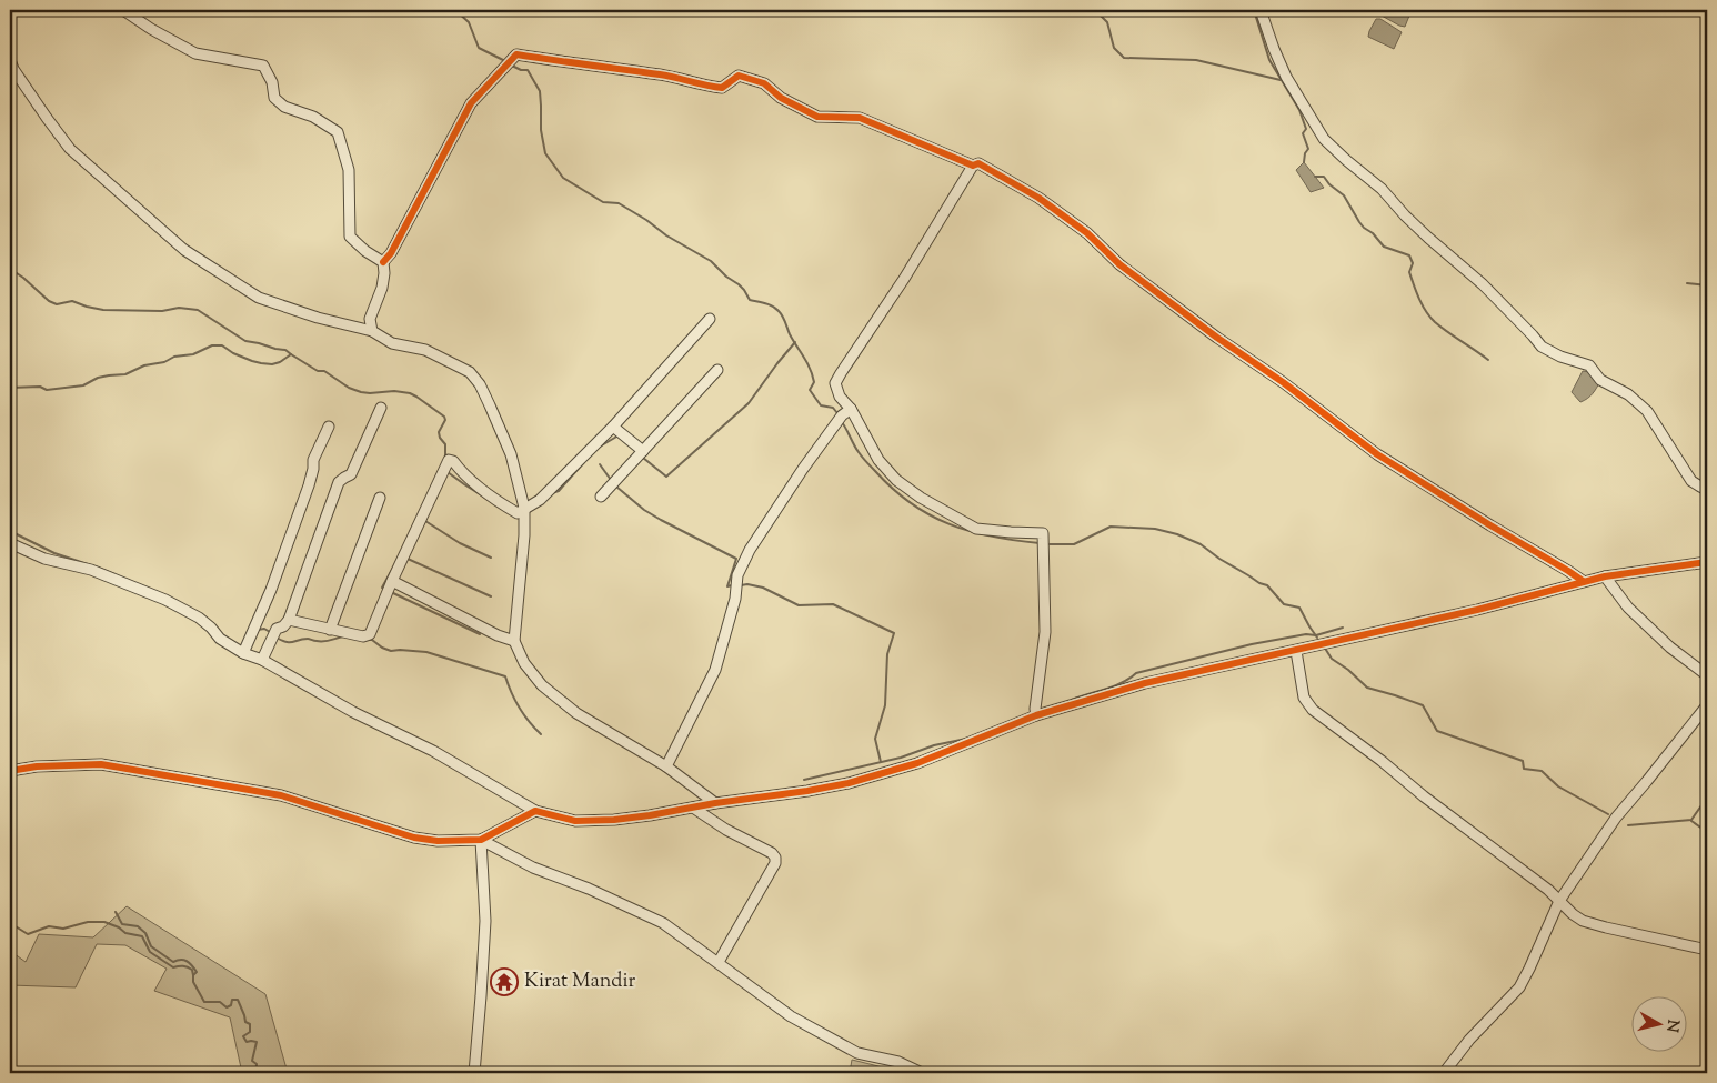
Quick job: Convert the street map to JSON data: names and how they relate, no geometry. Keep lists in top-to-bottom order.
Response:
{
  "places": {
    "temple": ["Kirat Mandir"]
  },
  "north": "right"
}
